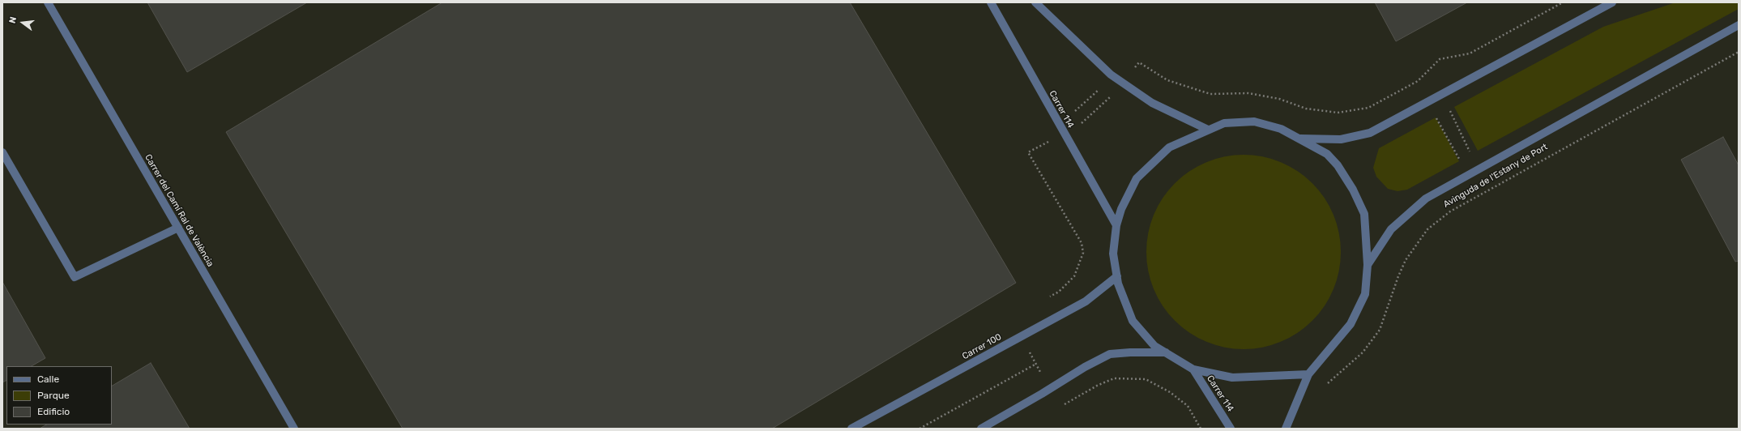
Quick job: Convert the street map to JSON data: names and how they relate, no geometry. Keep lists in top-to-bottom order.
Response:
{
  "streets": {
    "street": [
      "Carrer 114",
      "Avinguda de l'Estany de Port",
      "Carrer del Camí Ral de València",
      "Carrer 100"
    ]
  },
  "legend": ["Calle", "Parque", "Edificio"],
  "north": "left"
}
